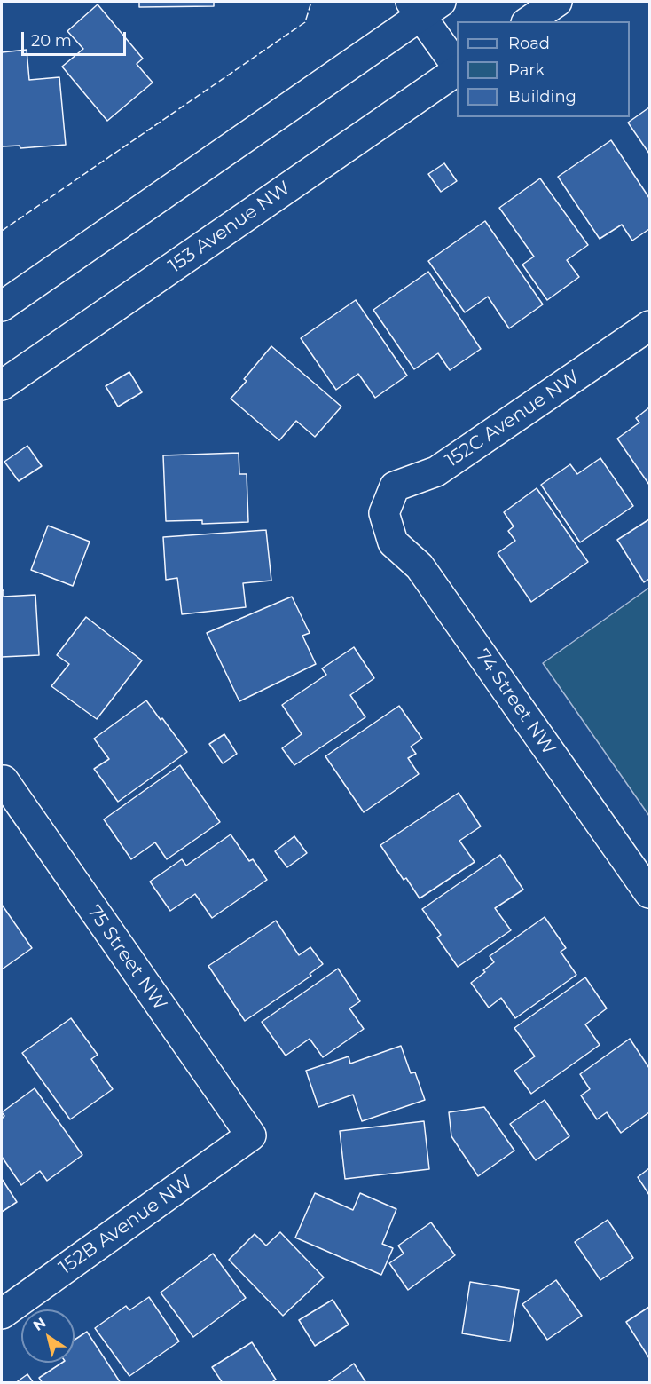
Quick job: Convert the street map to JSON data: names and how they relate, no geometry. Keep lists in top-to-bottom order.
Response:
{
  "streets": {
    "street": [
      "153 Avenue NW",
      "152C Avenue NW",
      "74 Street NW",
      "75 Street NW",
      "152B Avenue NW"
    ]
  },
  "crossings": [
    ["152C Avenue NW", "74 Street NW"],
    ["75 Street NW", "152B Avenue NW"]
  ],
  "legend": ["Road", "Park", "Building"],
  "scale_bar": "20 m",
  "north": "top left"
}
